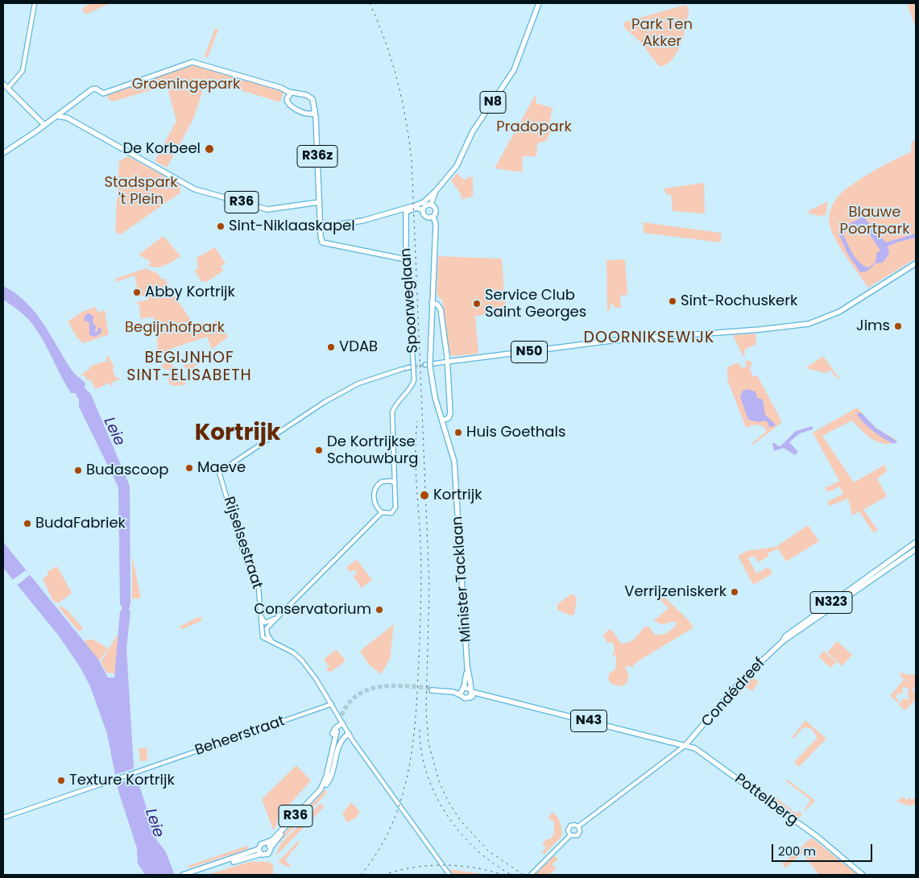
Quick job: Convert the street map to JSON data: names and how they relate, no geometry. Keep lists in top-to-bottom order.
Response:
{
  "streets": {
    "main road": [
      "N8",
      "R36z",
      "R36",
      "Spoorweglaan",
      "N50",
      "Minister Tacklaan",
      "N323",
      "Condédreef",
      "N43",
      "Pottelberg"
    ],
    "street": ["Rijselsestraat", "Beheerstraat"]
  },
  "crossings": [
    ["N8", "Minister Tacklaan"],
    ["R36z", "R36"],
    ["Minister Tacklaan", "N43"],
    ["Condédreef", "N43"],
    ["Condédreef", "Pottelberg"],
    ["N43", "Pottelberg"]
  ],
  "districts": ["DOORNIKSEWIJK", "BEGIJNHOF SINT-ELISABETH", "Kortrijk"],
  "water": ["Leie"],
  "parks": [
    "Park Ten Akker",
    "Groeningepark",
    "Pradopark",
    "Stadspark 't Plein",
    "Blauwe Poortpark",
    "Begijnhofpark"
  ],
  "places": [
    "De Korbeel",
    "Sint-Niklaaskapel",
    "Abby Kortrijk",
    "Sint-Rochuskerk",
    "Service Club Saint Georges",
    "Jims",
    "VDAB",
    "Huis Goethals",
    "De Kortrijkse Schouwburg",
    "Maeve",
    "Budascoop",
    "Kortrijk",
    "BudaFabriek",
    "Verrijzeniskerk",
    "Conservatorium",
    "Texture Kortrijk"
  ],
  "scale_bar": "200 m"
}
